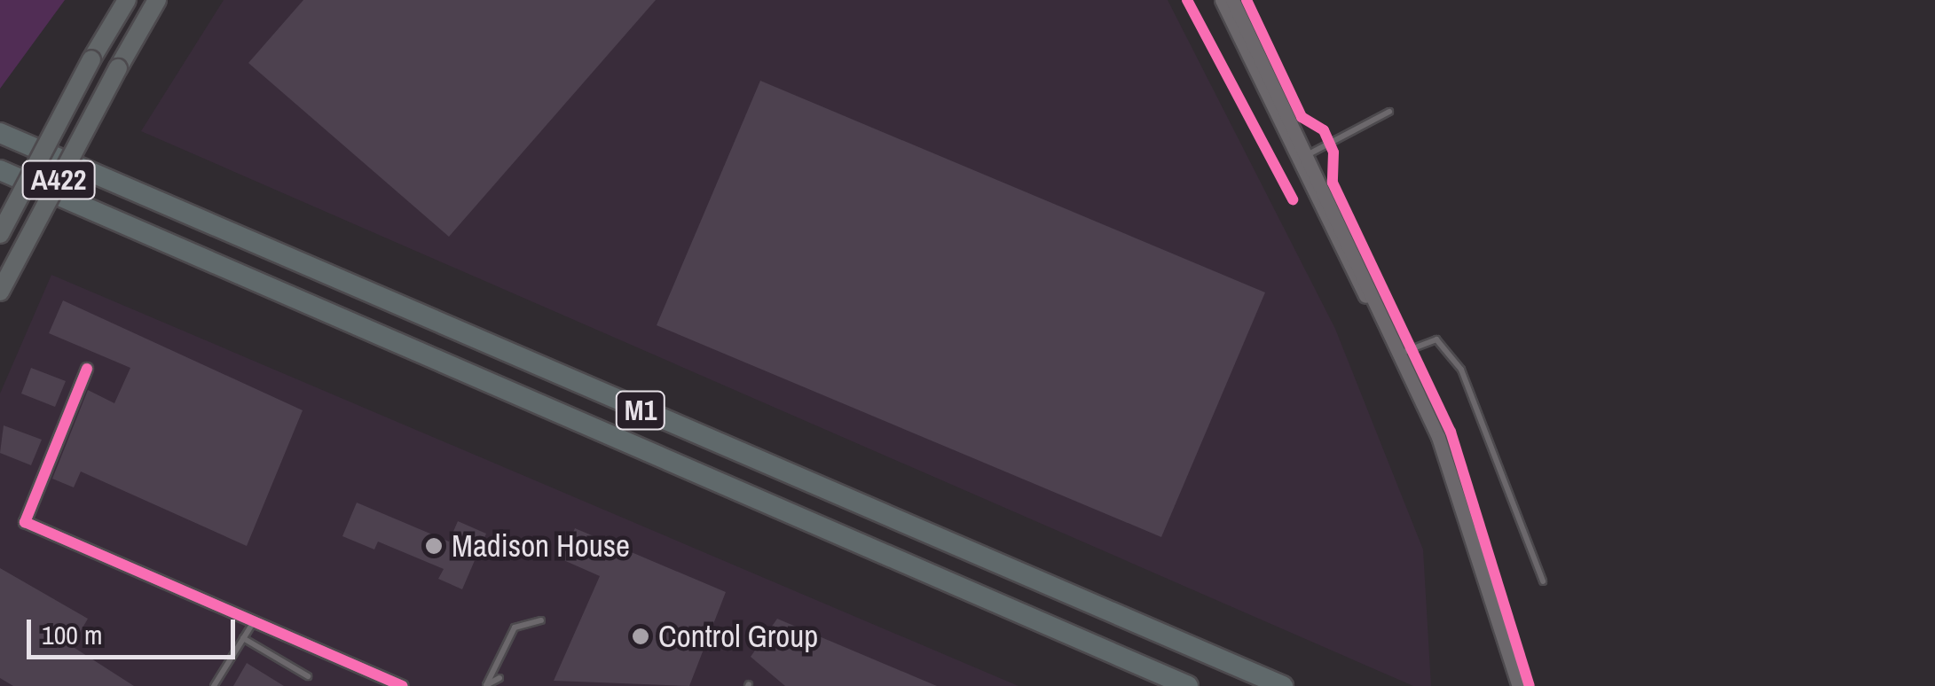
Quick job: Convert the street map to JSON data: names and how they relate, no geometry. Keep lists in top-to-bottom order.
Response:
{
  "streets": {
    "highway": ["M1"],
    "main road": ["A422"]
  },
  "places": ["Madison House", "Control Group"],
  "scale_bar": "100 m"
}
